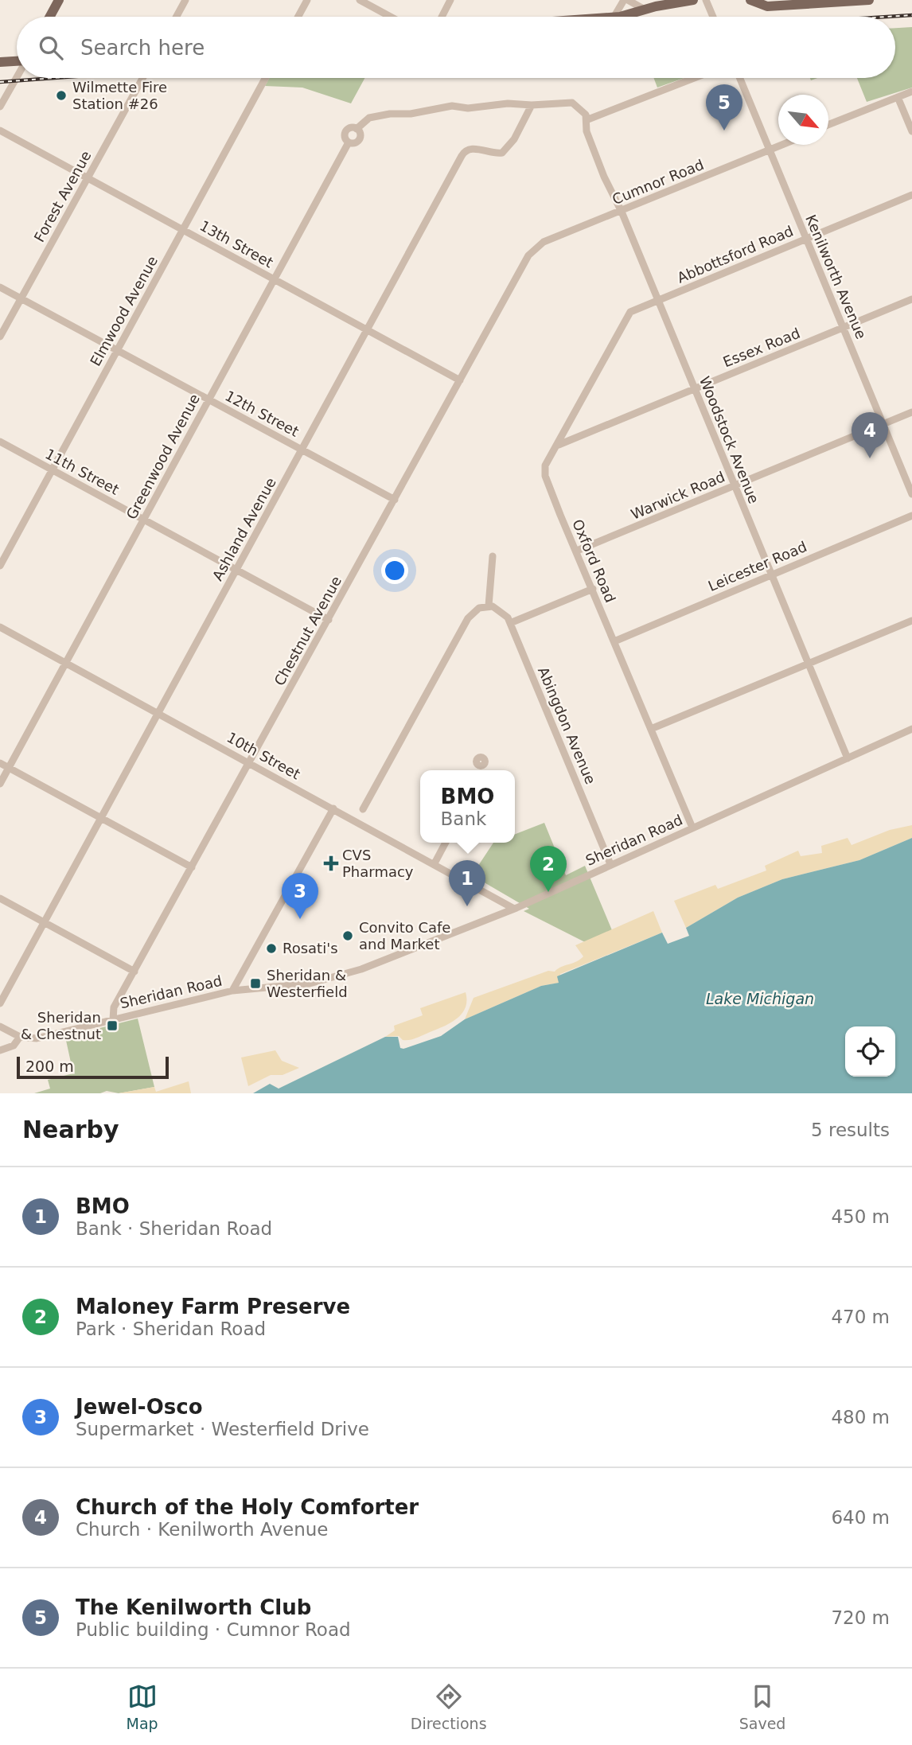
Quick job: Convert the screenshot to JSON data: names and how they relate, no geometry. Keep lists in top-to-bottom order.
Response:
{
  "streets": {
    "street": [
      "Cumnor Road",
      "Forest Avenue",
      "13th Street",
      "Abbottsford Road",
      "Kenilworth Avenue",
      "Elmwood Avenue",
      "Essex Road",
      "12th Street",
      "Woodstock Avenue",
      "Greenwood Avenue",
      "11th Street",
      "Warwick Road",
      "Ashland Avenue",
      "Oxford Road",
      "Leicester Road",
      "Chestnut Avenue",
      "Abingdon Avenue",
      "10th Street",
      "Sheridan Road"
    ]
  },
  "crossings": [
    ["Cumnor Road", "Kenilworth Avenue"],
    ["Cumnor Road", "Woodstock Avenue"],
    ["Cumnor Road", "Chestnut Avenue"],
    ["Forest Avenue", "13th Street"],
    ["Forest Avenue", "12th Street"],
    ["13th Street", "Elmwood Avenue"],
    ["13th Street", "Greenwood Avenue"],
    ["13th Street", "Ashland Avenue"],
    ["13th Street", "Chestnut Avenue"],
    ["Abbottsford Road", "Kenilworth Avenue"],
    ["Abbottsford Road", "Woodstock Avenue"],
    ["Abbottsford Road", "Oxford Road"],
    ["Kenilworth Avenue", "Essex Road"],
    ["Kenilworth Avenue", "Warwick Road"],
    ["Elmwood Avenue", "12th Street"],
    ["Elmwood Avenue", "11th Street"],
    ["Essex Road", "Woodstock Avenue"],
    ["Essex Road", "Oxford Road"],
    ["12th Street", "Greenwood Avenue"],
    ["12th Street", "Ashland Avenue"],
    ["12th Street", "Chestnut Avenue"],
    ["Woodstock Avenue", "Warwick Road"],
    ["Woodstock Avenue", "Leicester Road"],
    ["Woodstock Avenue", "Sheridan Road"],
    ["Greenwood Avenue", "11th Street"],
    ["Greenwood Avenue", "10th Street"],
    ["11th Street", "Ashland Avenue"],
    ["11th Street", "Chestnut Avenue"],
    ["Warwick Road", "Oxford Road"],
    ["Ashland Avenue", "10th Street"],
    ["Oxford Road", "Leicester Road"],
    ["Oxford Road", "Sheridan Road"],
    ["Chestnut Avenue", "10th Street"],
    ["Chestnut Avenue", "Sheridan Road"],
    ["Abingdon Avenue", "Sheridan Road"],
    ["10th Street", "Sheridan Road"]
  ],
  "water": ["Lake Michigan"],
  "places": {
    "other": ["Wilmette Fire Station #26", "Convito Cafe and Market", "Rosati's"],
    "health": ["CVS Pharmacy"],
    "transit": ["Sheridan & Westerfield", "Sheridan & Chestnut"]
  },
  "scale_bar": "200 m",
  "north": "bottom right",
  "page": {
    "search": "Search here",
    "pins": [
      "5",
      "4",
      "2",
      "1",
      "3"
    ],
    "popup": ["BMO", "Bank"],
    "scale": "200 m",
    "heading": ["Nearby", "5 results"],
    "list": [
      {
        "mark": "1",
        "name": "BMO",
        "note": "Bank · Sheridan Road",
        "value": "450 m"
      },
      {
        "mark": "2",
        "name": "Maloney Farm Preserve",
        "note": "Park · Sheridan Road",
        "value": "470 m"
      },
      {
        "mark": "3",
        "name": "Jewel-Osco",
        "note": "Supermarket · Westerfield Drive",
        "value": "480 m"
      },
      {
        "mark": "4",
        "name": "Church of the Holy Comforter",
        "note": "Church · Kenilworth Avenue",
        "value": "640 m"
      },
      {
        "mark": "5",
        "name": "The Kenilworth Club",
        "note": "Public building · Cumnor Road",
        "value": "720 m"
      }
    ],
    "nav": ["Map", "Directions", "Saved"]
  }
}
